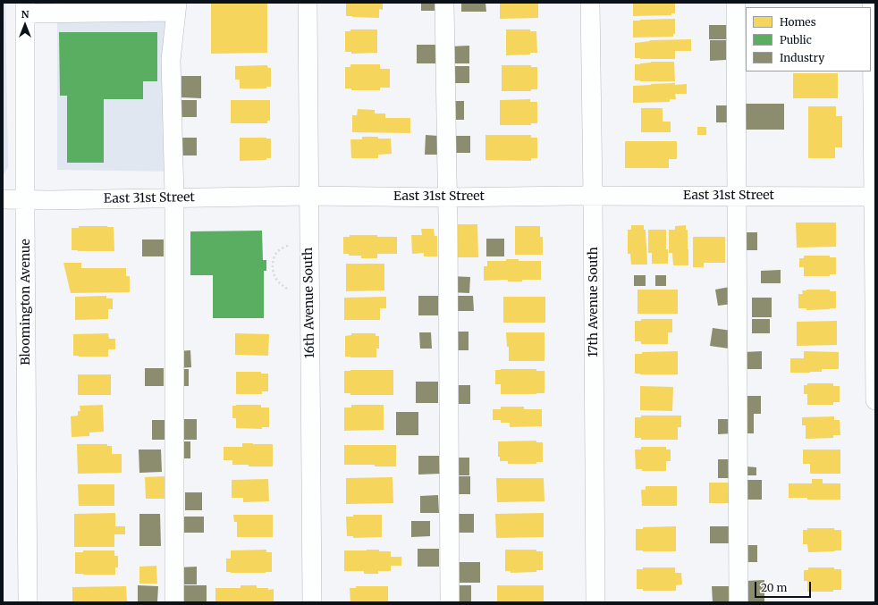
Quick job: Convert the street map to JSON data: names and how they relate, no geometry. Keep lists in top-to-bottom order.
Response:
{
  "streets": {
    "street": [
      "East 31st Street",
      "Bloomington Avenue",
      "17th Avenue South",
      "16th Avenue South"
    ]
  },
  "crossings": [
    ["East 31st Street", "Bloomington Avenue"],
    ["East 31st Street", "17th Avenue South"],
    ["East 31st Street", "16th Avenue South"]
  ],
  "legend": ["Homes", "Public", "Industry"],
  "scale_bar": "20 m",
  "north": "top"
}
